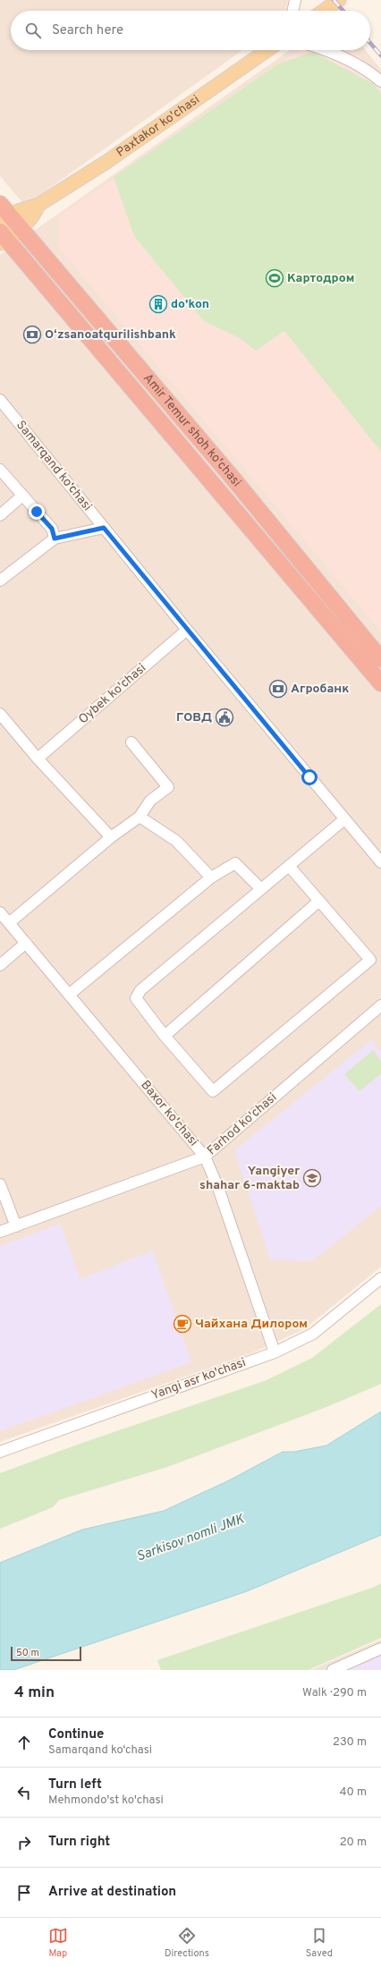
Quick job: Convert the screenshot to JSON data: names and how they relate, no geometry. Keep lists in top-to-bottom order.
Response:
{
  "streets": {
    "highway": ["Amir Temur shoh ko'chasi"],
    "main road": ["Paxtakor ko'chasi"],
    "street": [
      "Samarqand ko‘chasi",
      "Oybek ko'chasi",
      "Baxor ko'chasi",
      "Farhod ko'chasi",
      "Yangi asr ko'chasi"
    ]
  },
  "crossings": [
    ["Paxtakor ko'chasi", "Amir Temur shoh ko'chasi"],
    ["Samarqand ko‘chasi", "Oybek ko'chasi"],
    ["Baxor ko'chasi", "Farhod ko'chasi"],
    ["Baxor ko'chasi", "Yangi asr ko'chasi"]
  ],
  "water": ["Sarkisov nomli JMK"],
  "places": {
    "sports": ["Картодром"],
    "building": ["do'kon"],
    "bank": ["Oʻzsanoatqurilishbank", "Агробанк"],
    "public building": ["ГОВД"],
    "school or university": ["Yangiyer shahar 6-maktab"],
    "cafe": ["Чайхана Дилором"]
  },
  "scale_bar": "50 m",
  "page": {
    "search": "Search here",
    "scale": "50 m",
    "heading": ["4 min", "Walk · 290 m"],
    "list": [
      ["Continue", "Samarqand ko‘chasi", "230 m"],
      ["Turn left", "Mehmondo'st ko'chasi", "40 m"],
      ["Turn right", "20 m"],
      "Arrive at destination"
    ],
    "nav": ["Map", "Directions", "Saved"]
  }
}
